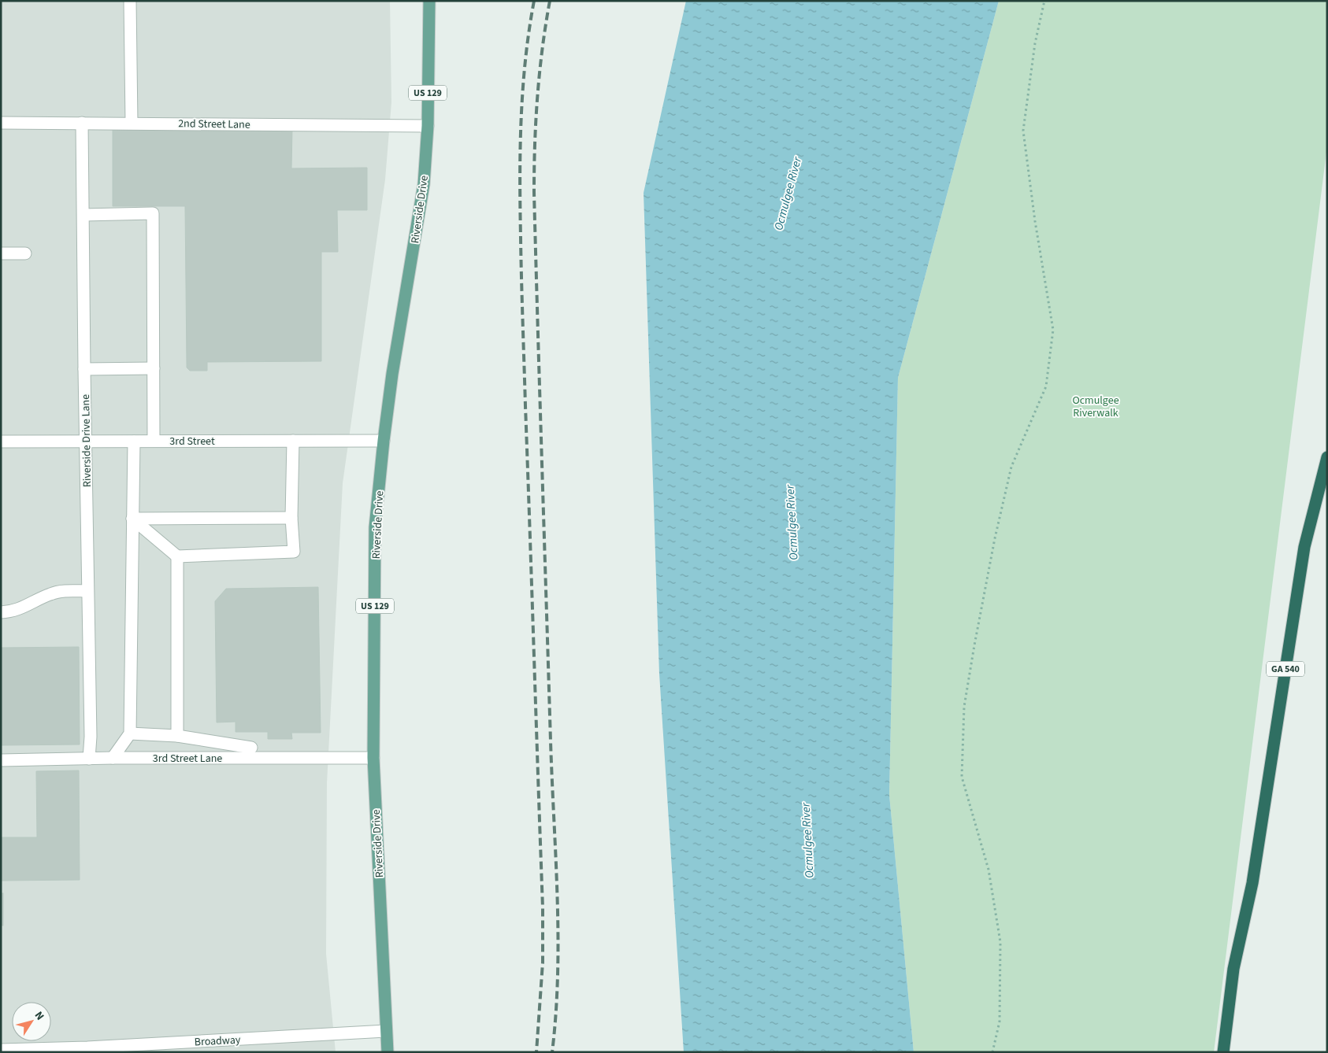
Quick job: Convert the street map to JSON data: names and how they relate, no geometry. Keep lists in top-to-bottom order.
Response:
{
  "streets": {
    "highway": ["GA 540"],
    "main road": ["US 129", "Riverside Drive"],
    "street": [
      "2nd Street Lane",
      "Riverside Drive Lane",
      "3rd Street",
      "3rd Street Lane",
      "Broadway"
    ]
  },
  "crossings": [
    ["2nd Street Lane", "Riverside Drive"],
    ["2nd Street Lane", "Riverside Drive Lane"],
    ["Riverside Drive", "3rd Street"],
    ["Riverside Drive", "3rd Street Lane"],
    ["Riverside Drive", "Broadway"],
    ["Riverside Drive Lane", "3rd Street"],
    ["Riverside Drive Lane", "3rd Street Lane"]
  ],
  "water": ["Ocmulgee River"],
  "parks": ["Ocmulgee Riverwalk"],
  "north": "top right"
}
